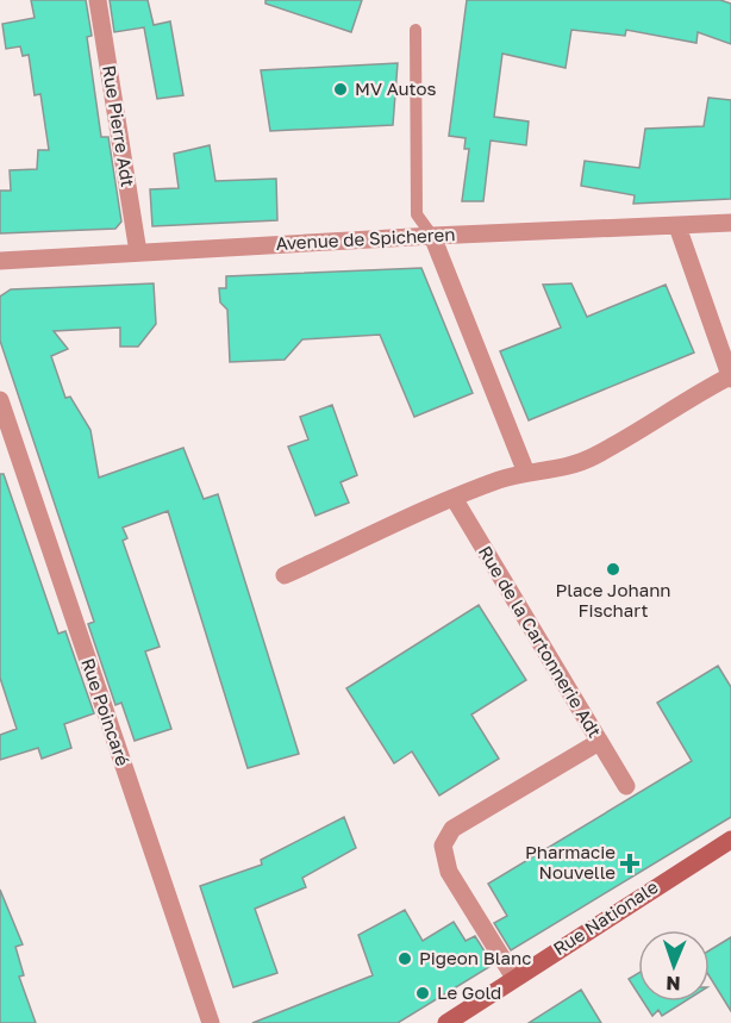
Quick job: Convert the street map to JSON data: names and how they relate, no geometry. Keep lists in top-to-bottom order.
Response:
{
  "streets": {
    "main road": ["Rue Nationale"],
    "street": [
      "Rue Pierre Adt",
      "Avenue de Spicheren",
      "Rue de la Cartonnerie Adt",
      "Rue Poincaré"
    ]
  },
  "crossings": [
    ["Rue Pierre Adt", "Avenue de Spicheren"],
    ["Rue de la Cartonnerie Adt", "Rue Nationale"]
  ],
  "places": {
    "other": [
      "MV Autos",
      "Place Johann Fischart",
      "Pigeon Blanc",
      "Le Gold"
    ],
    "health": ["Pharmacie Nouvelle"]
  },
  "north": "bottom"
}
